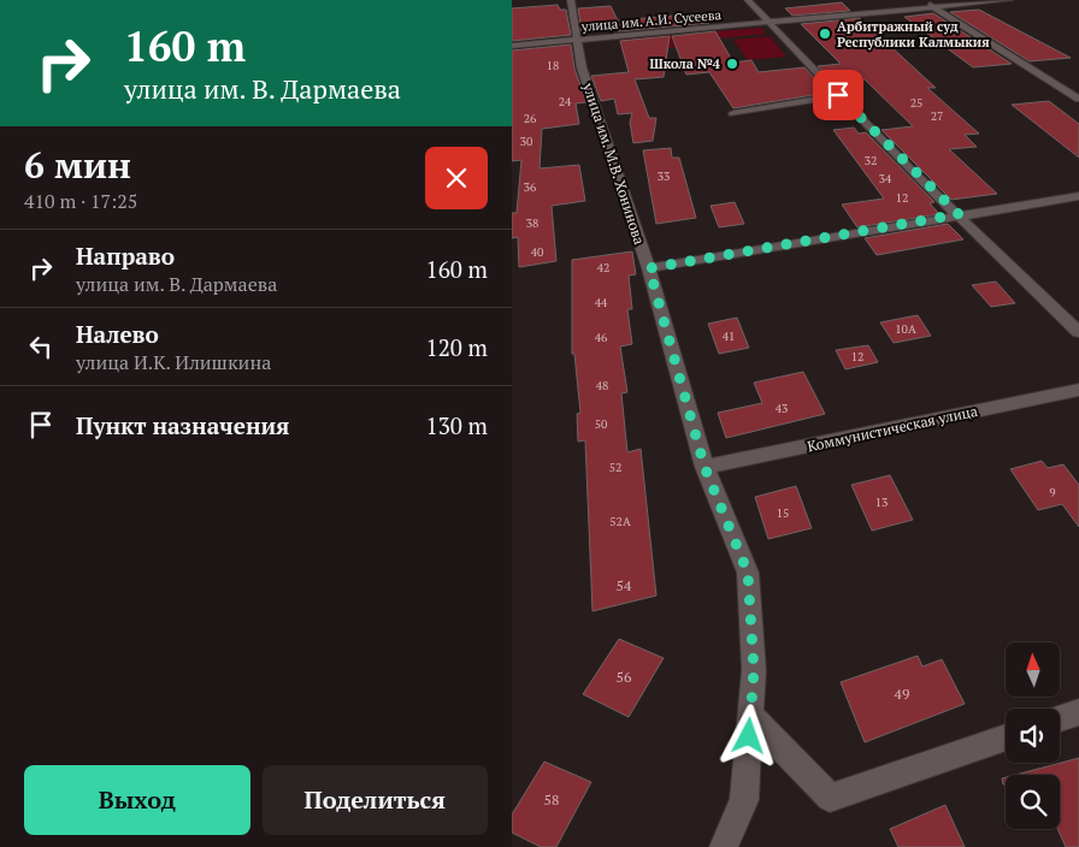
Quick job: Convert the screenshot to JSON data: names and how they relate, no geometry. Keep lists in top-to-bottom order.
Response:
{
  "streets": {
    "street": ["улица им. А.И. Сусеева", "улица им. М.В. Хонинова", "Коммунистическая улица"]
  },
  "crossings": [
    ["улица им. А.И. Сусеева", "улица им. М.В. Хонинова"],
    ["улица им. М.В. Хонинова", "Коммунистическая улица"]
  ],
  "places": ["Арбитражный суд Республики Калмыкия", "Школа №4"],
  "house_numbers": [
    "18",
    "24",
    "25",
    "27",
    "26",
    "30",
    "32",
    "33",
    "34",
    "36",
    "12",
    "38",
    "40",
    "42",
    "44",
    "10А",
    "41",
    "46",
    "12",
    "48",
    "43",
    "50",
    "52",
    "9",
    "13",
    "15",
    "52А",
    "54",
    "56",
    "49",
    "58"
  ],
  "north": "top",
  "page": {
    "turn": ["160 m", "улица им. В. Дармаева"],
    "heading": ["6 мин", "410 m · 17:25"],
    "list": [
      {
        "name": "Направо",
        "note": "улица им. В. Дармаева",
        "value": "160 m"
      },
      {
        "name": "Налево",
        "note": "улица И.К. Илишкина",
        "value": "120 m"
      },
      {
        "name": "Пункт назначения",
        "value": "130 m"
      }
    ],
    "buttons": ["Выход", "Поделиться"]
  }
}
